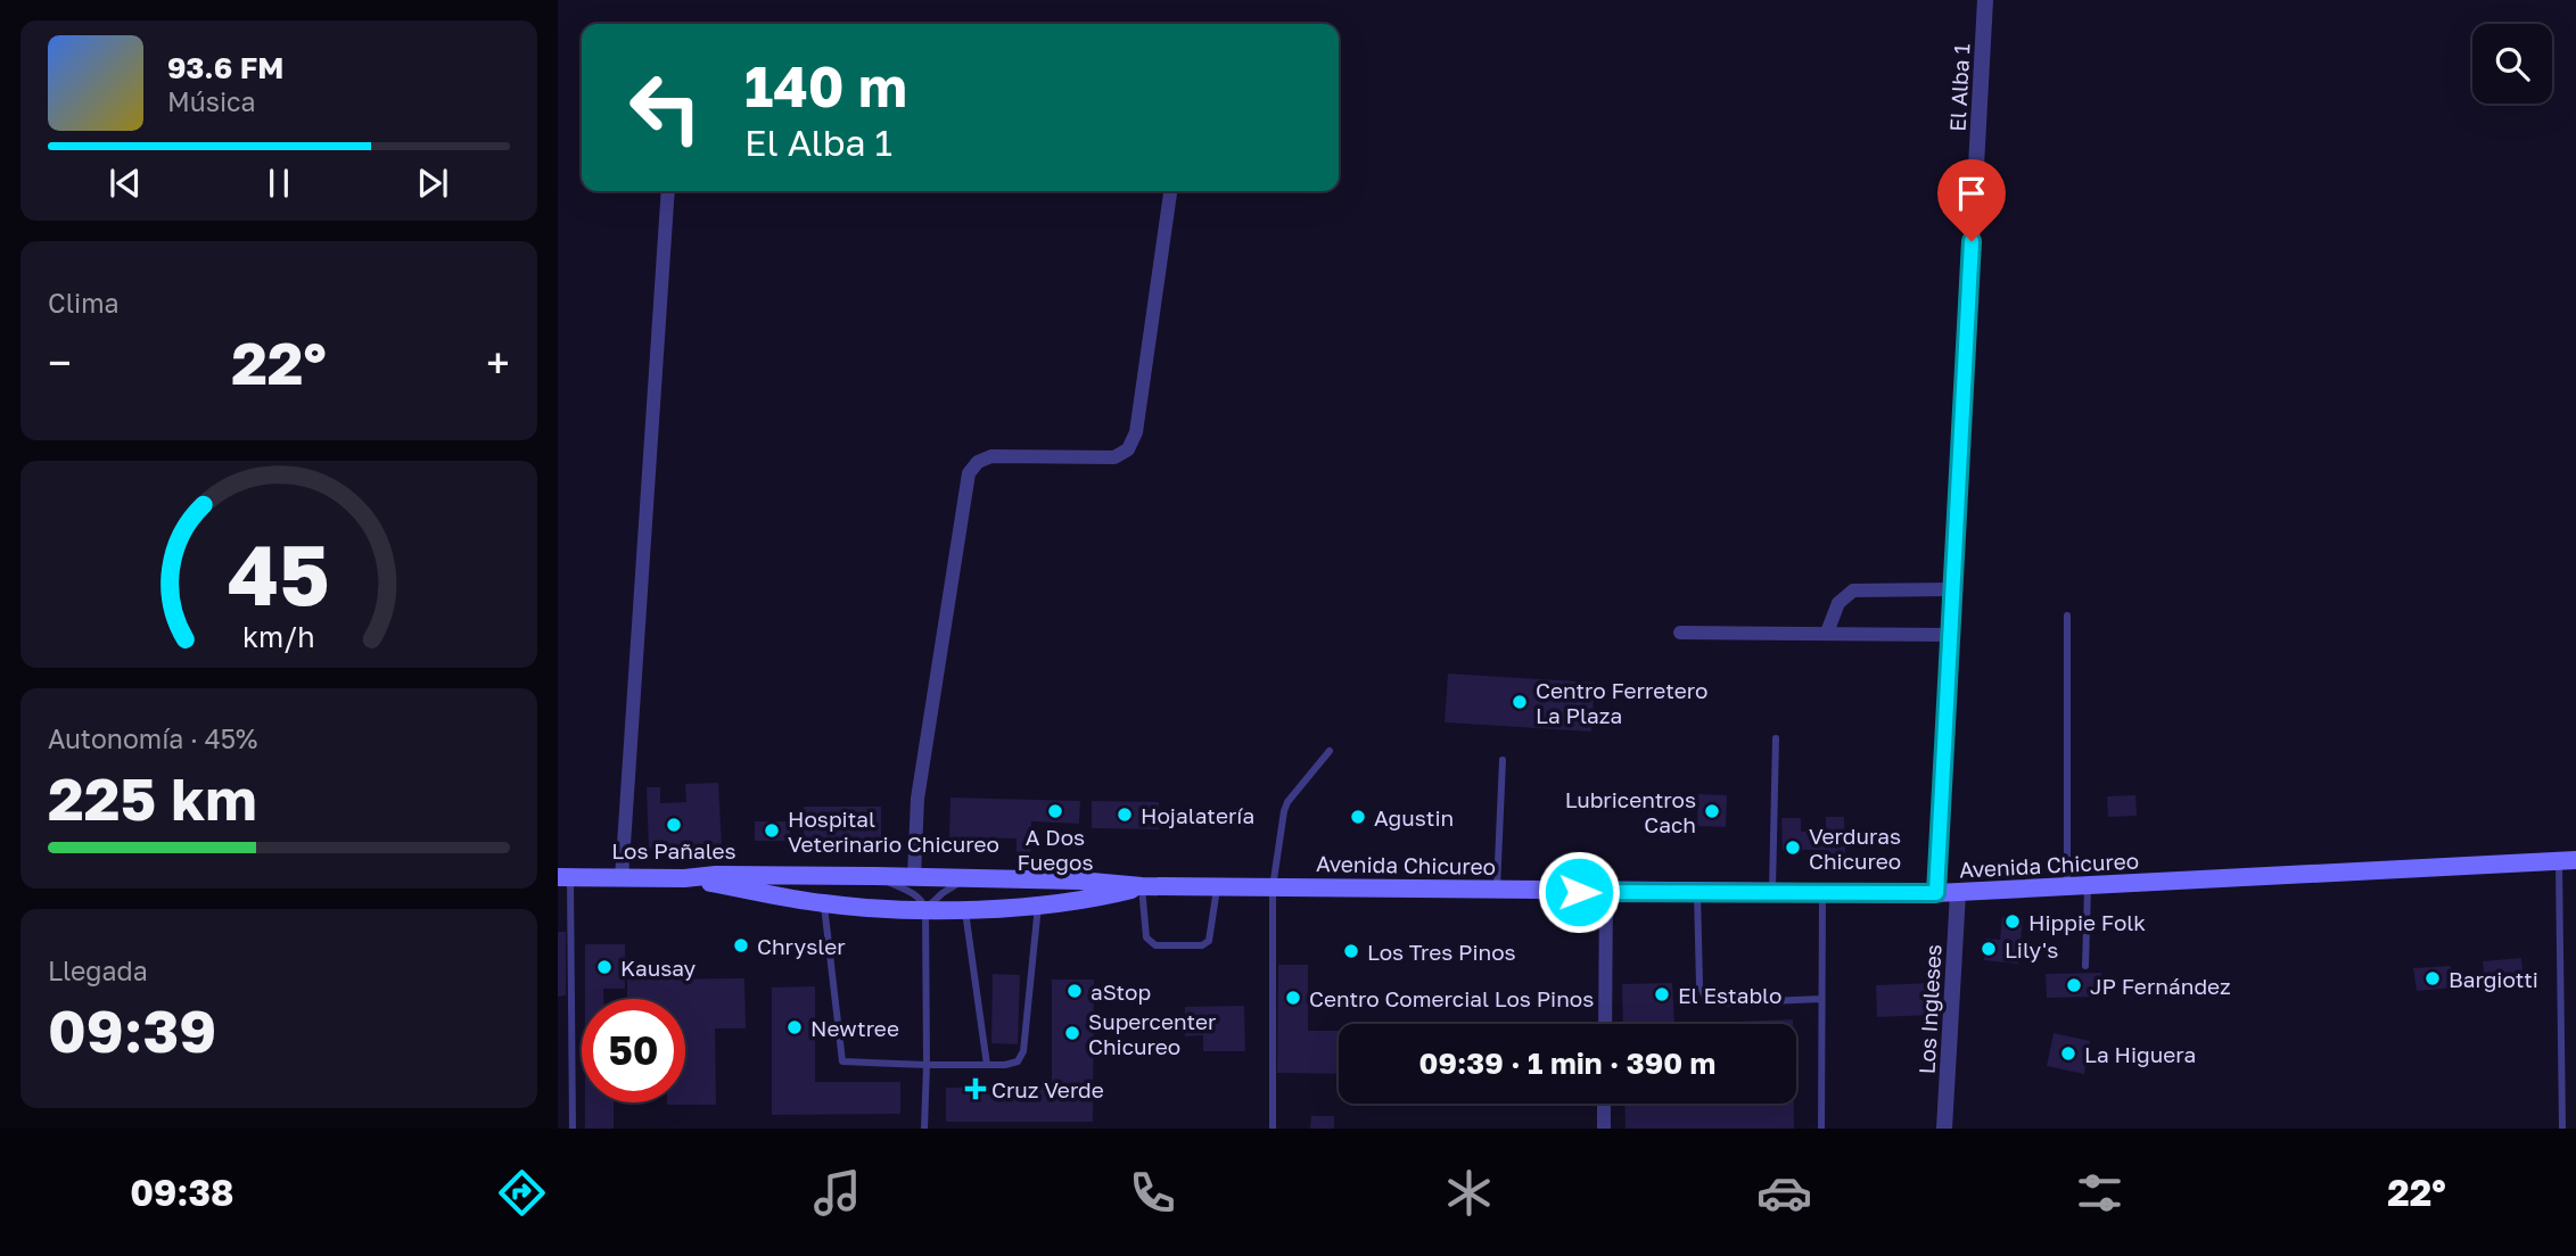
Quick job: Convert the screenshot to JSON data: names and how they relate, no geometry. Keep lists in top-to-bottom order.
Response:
{
  "streets": {
    "main road": ["Avenida Chicureo"],
    "street": ["El Alba 1", "Los Ingleses"]
  },
  "crossings": [
    ["El Alba 1", "Avenida Chicureo"],
    ["Avenida Chicureo", "Los Ingleses"]
  ],
  "places": {
    "other": [
      "Centro Ferretero La Plaza",
      "A Dos Fuegos",
      "Lubricentros Cach",
      "Hojalatería",
      "Agustin",
      "Los Pañales",
      "Hospital Veterinario Chicureo",
      "Verduras Chicureo",
      "Hippie Folk",
      "Chrysler",
      "Lily's",
      "Los Tres Pinos",
      "Kausay",
      "Bargiotti",
      "JP Fernández",
      "aStop",
      "El Establo",
      "Centro Comercial Los Pinos",
      "Newtree",
      "Supercenter Chicureo",
      "La Higuera"
    ],
    "health": ["Cruz Verde"]
  },
  "page": {
    "turn": ["140 m", "El Alba 1"],
    "song": ["93.6 FM", "Música"],
    "tile": [
      "Clima",
      ["Autonomía · 45%", "225 km"],
      ["Llegada", "09:39"]
    ],
    "heat": ["−", "22°", "+"],
    "limit": "50",
    "trip": "09:39 · 1 min · 390 m",
    "tabs": ["09:38", "22°"],
    "gauge": ["45", "km/h"]
  }
}
